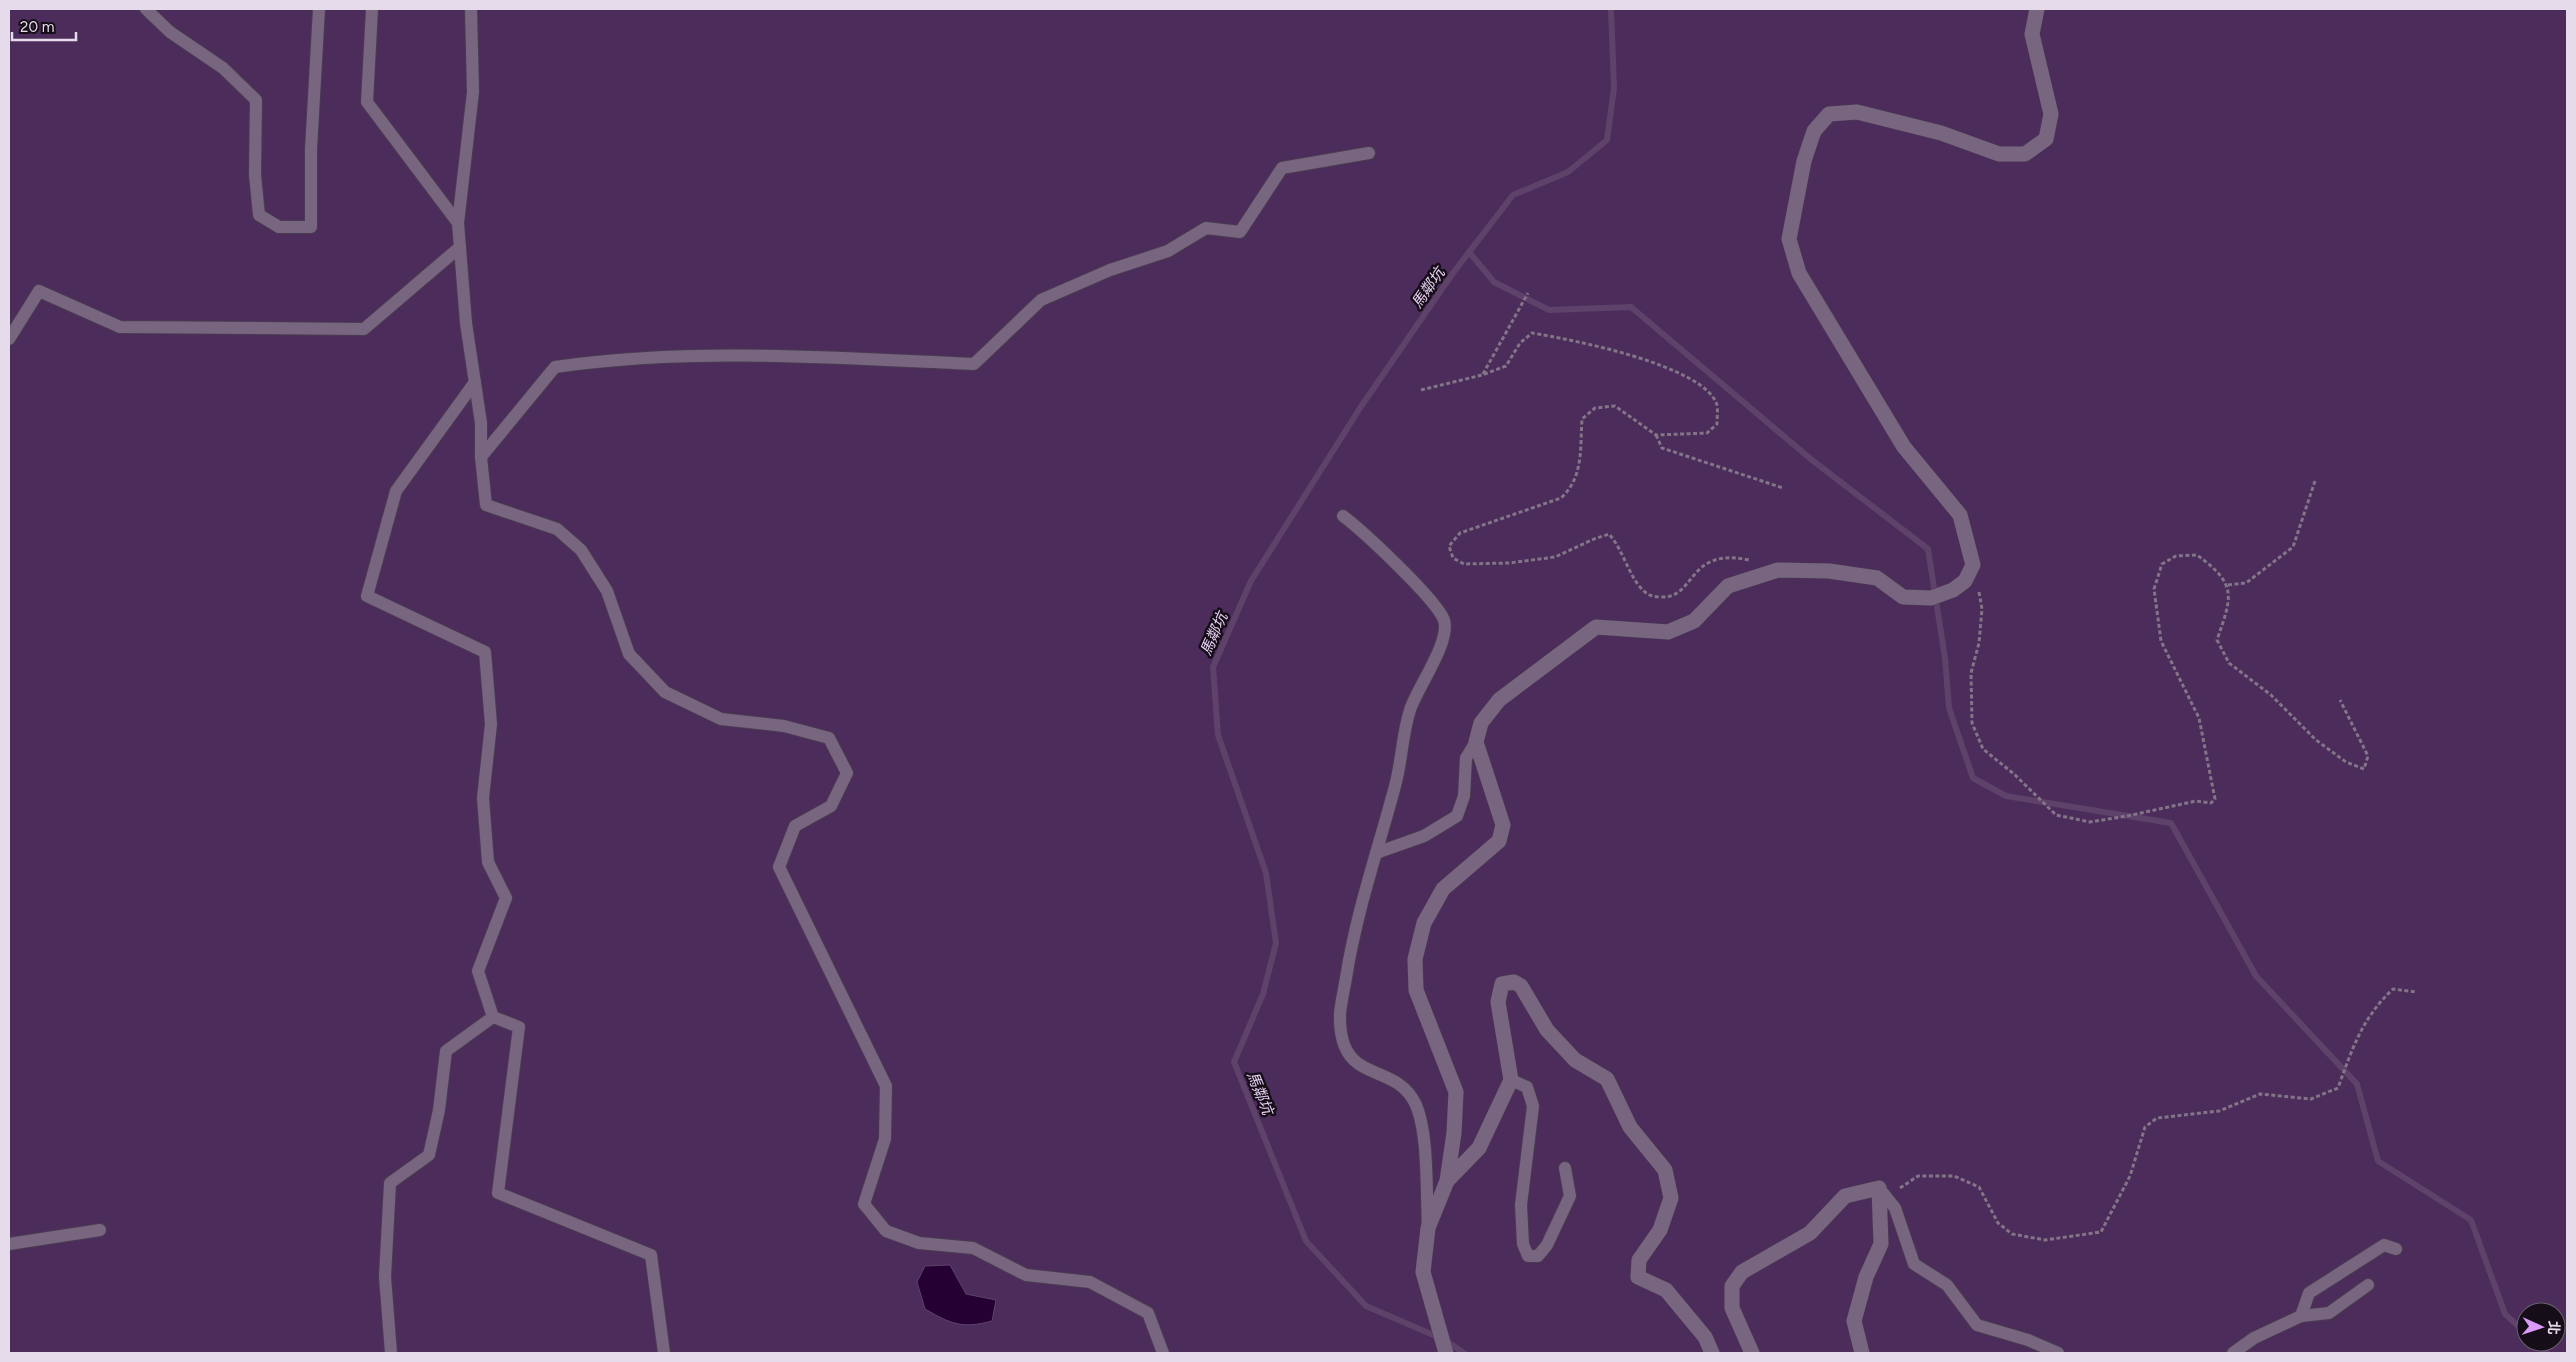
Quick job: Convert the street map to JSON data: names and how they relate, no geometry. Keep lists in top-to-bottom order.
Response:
{
  "water": ["馬鄰坑"],
  "scale_bar": "20 m",
  "north": "right"
}
